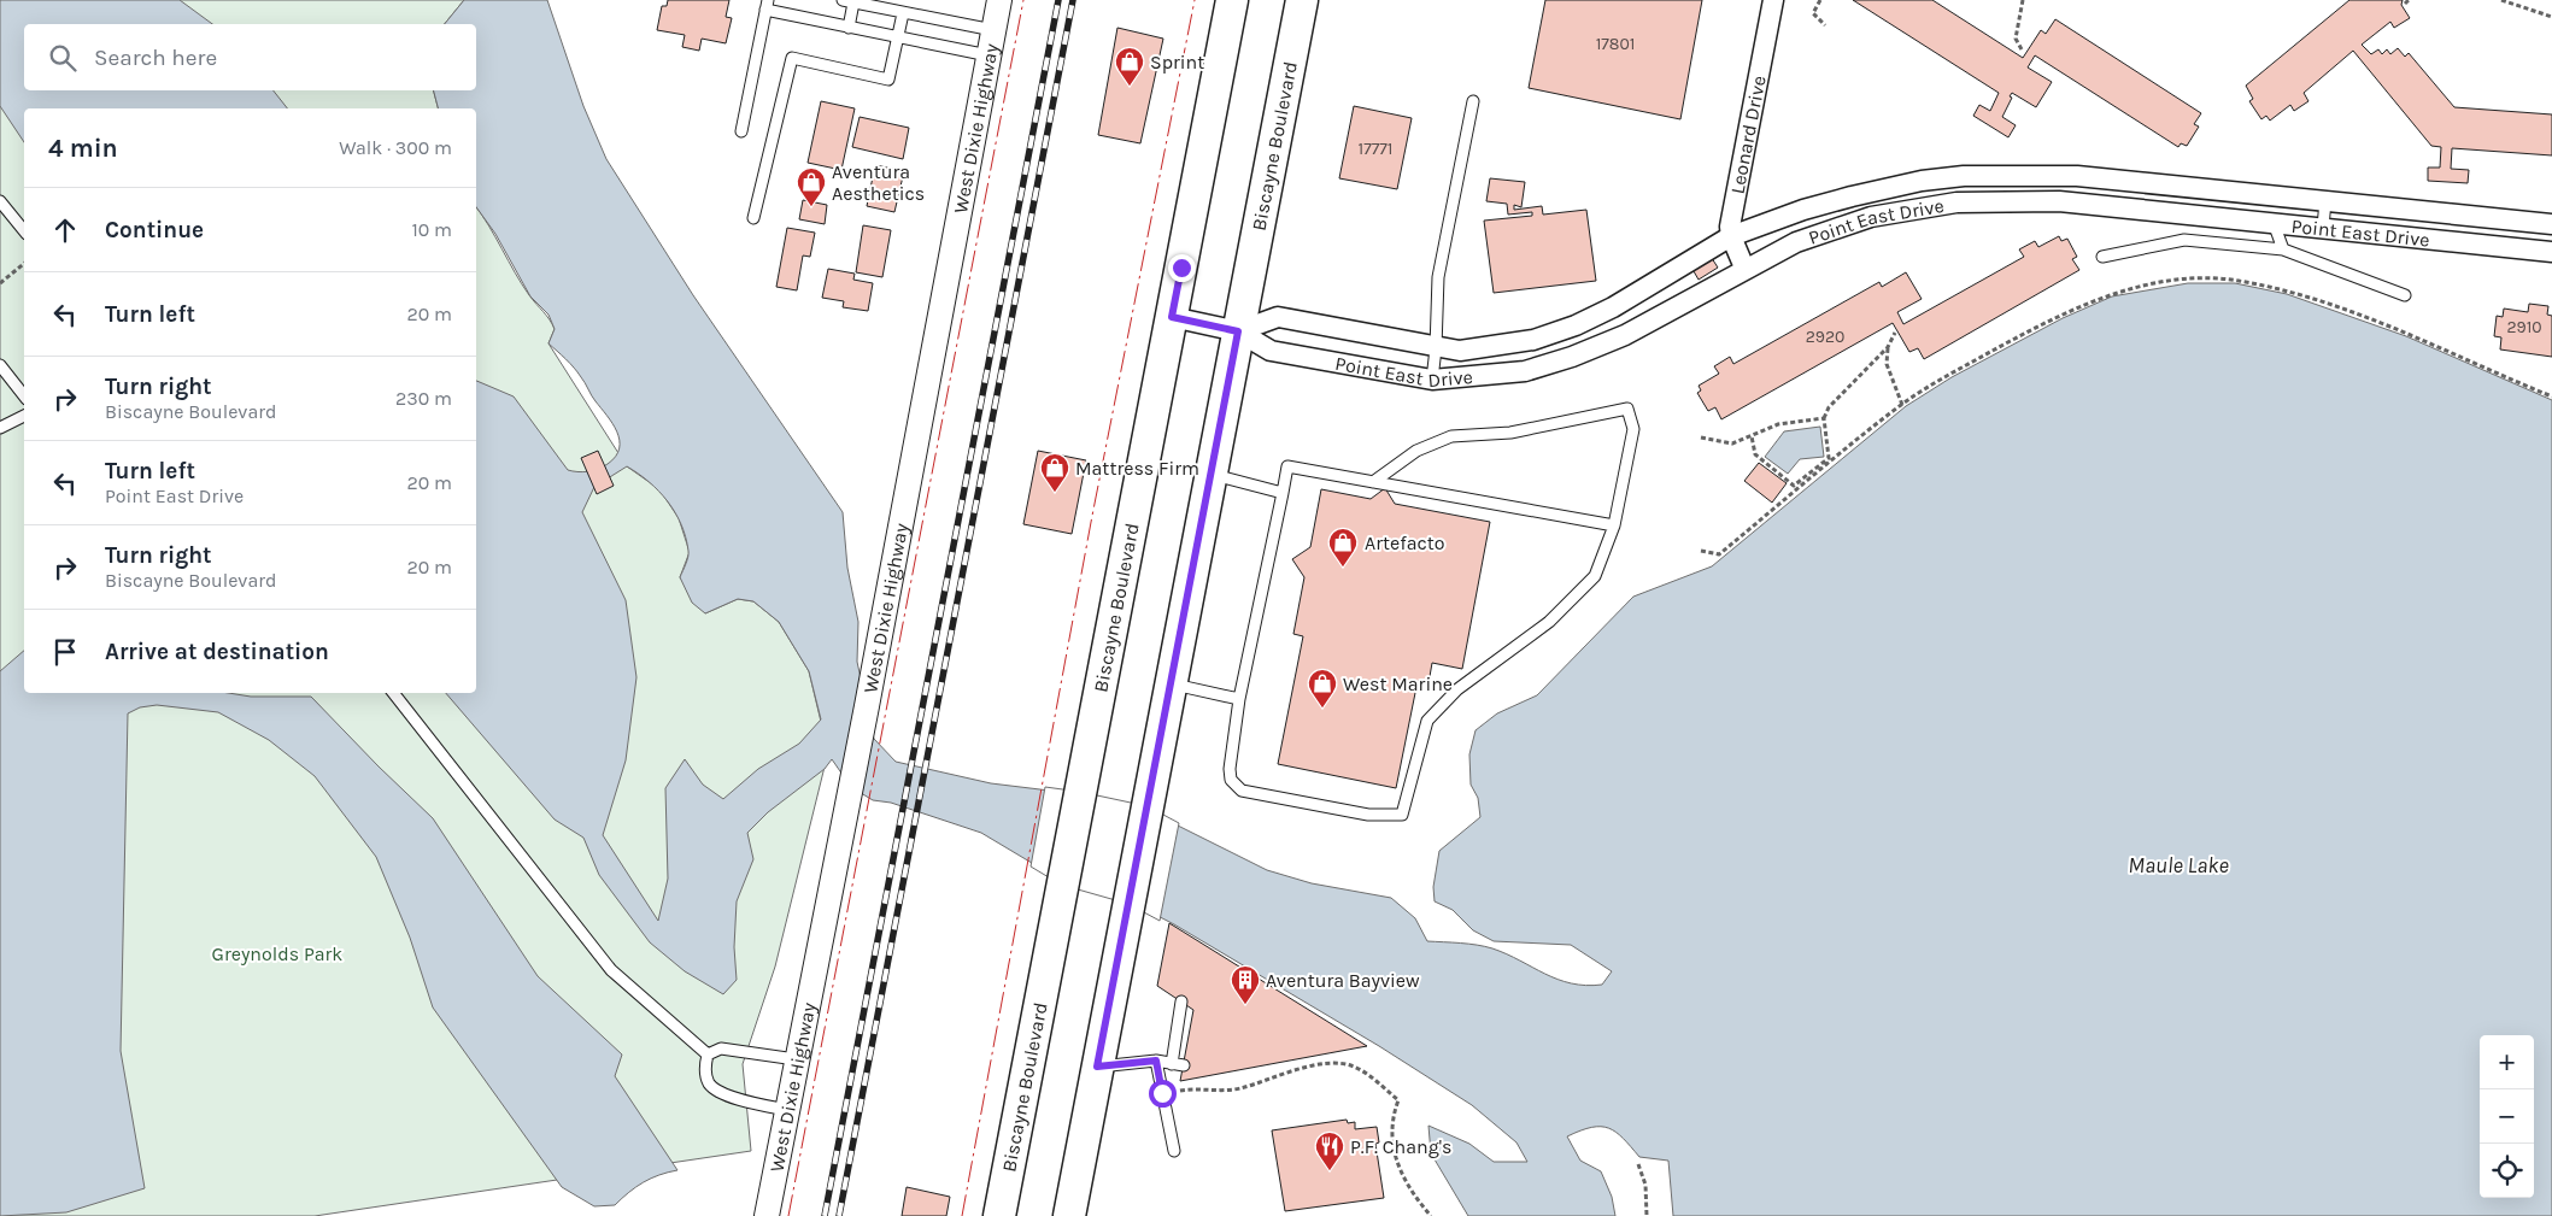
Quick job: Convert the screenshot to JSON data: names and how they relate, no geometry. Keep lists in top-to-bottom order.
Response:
{
  "streets": {
    "main road": ["Biscayne Boulevard"],
    "street": ["West Dixie Highway", "Leonard Drive", "Point East Drive"]
  },
  "crossings": [
    ["Leonard Drive", "Point East Drive"],
    ["Biscayne Boulevard", "Point East Drive"]
  ],
  "water": ["Maule Lake"],
  "parks": ["Greynolds Park"],
  "places": {
    "shop": [
      "Sprint",
      "Aventura Aesthetics",
      "Mattress Firm",
      "Artefacto",
      "West Marine"
    ],
    "building": ["Aventura Bayview"],
    "restaurant": ["P.F. Chang's"]
  },
  "house_numbers": [
    "17801",
    "17771",
    "2910",
    "2920"
  ],
  "page": {
    "search": "Search here",
    "heading": ["4 min", "Walk · 300 m"],
    "list": [
      ["Continue", "10 m"],
      ["Turn left", "20 m"],
      ["Turn right", "Biscayne Boulevard", "230 m"],
      ["Turn left", "Point East Drive", "20 m"],
      ["Turn right", "Biscayne Boulevard", "20 m"],
      "Arrive at destination"
    ],
    "map_buttons": ["+", "−"]
  }
}
